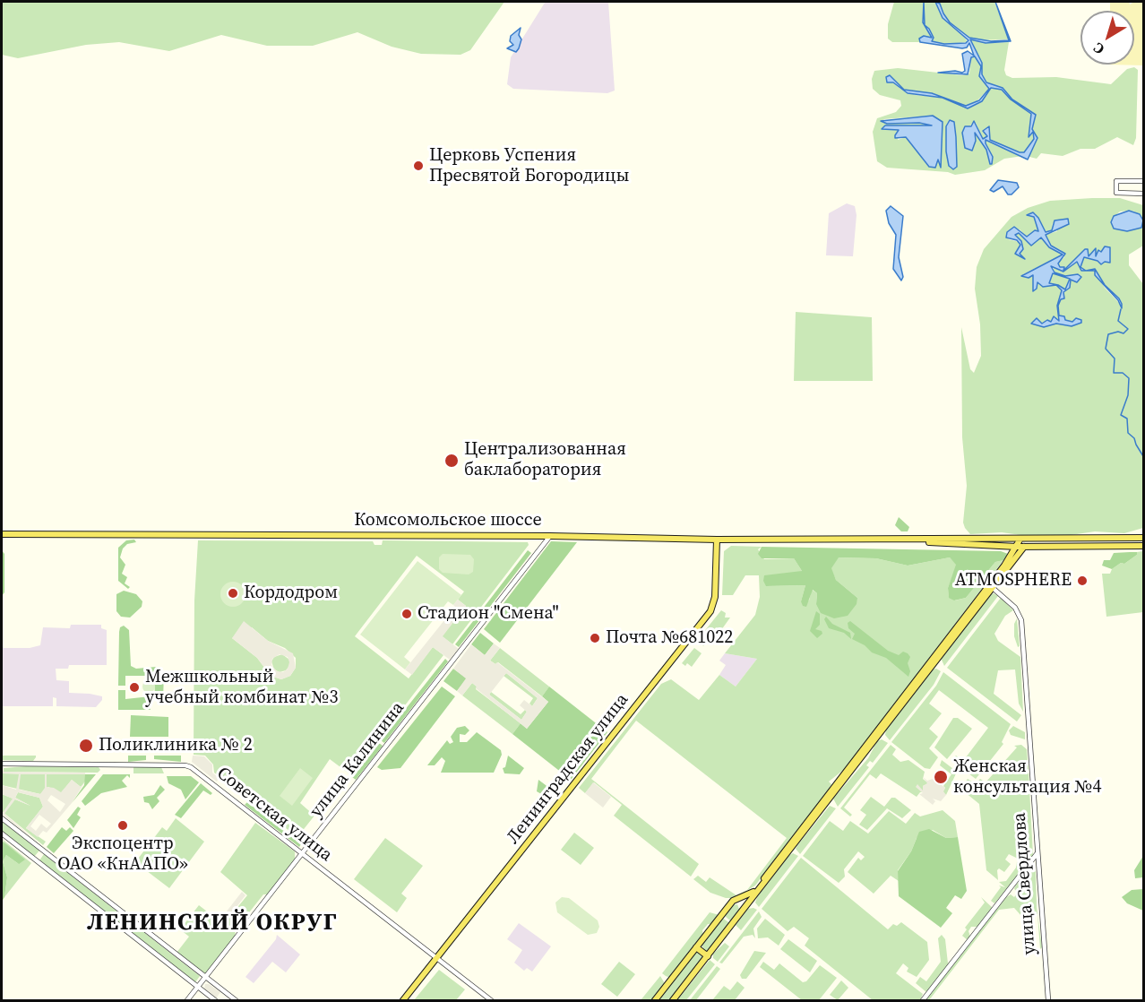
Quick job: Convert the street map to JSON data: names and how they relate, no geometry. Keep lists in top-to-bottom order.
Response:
{
  "streets": {
    "main road": ["Комсомольское шоссе", "Ленинградская улица"],
    "street": ["улица Калинина", "Советская улица", "улица Свердлова"]
  },
  "crossings": [
    ["Комсомольское шоссе", "улица Калинина"],
    ["Комсомольское шоссе", "Ленинградская улица"],
    ["улица Калинина", "Советская улица"],
    ["Ленинградская улица", "Советская улица"]
  ],
  "districts": ["ЛЕНИНСКИЙ ОКРУГ"],
  "places": [
    "Церковь Успения Пресвятой Богородицы",
    "Централизованная баклаборатория",
    "ATMOSPHERE",
    "Кордодром",
    "Стадион \"Смена\"",
    "Почта №681022",
    "Межшкольный учебный комбинат №3",
    "Поликлиника № 2",
    "Женская консультация №4",
    "Экспоцентр ОАО «КнААПО»"
  ],
  "north": "bottom left"
}
